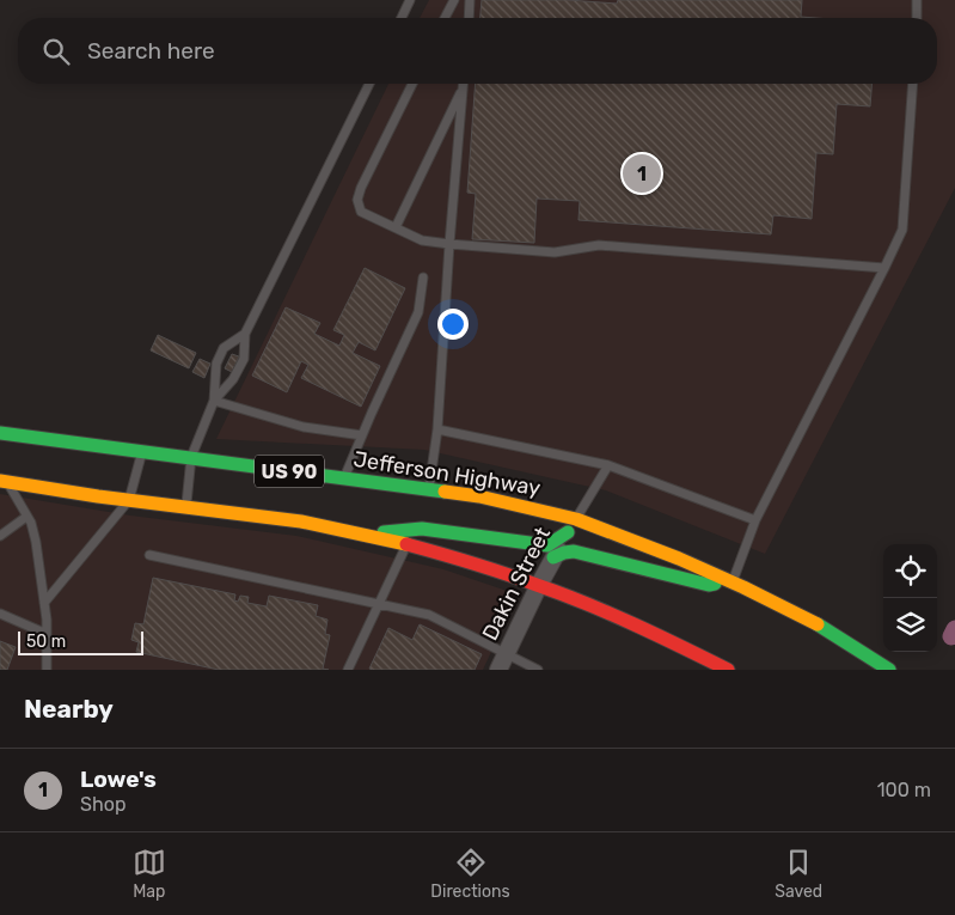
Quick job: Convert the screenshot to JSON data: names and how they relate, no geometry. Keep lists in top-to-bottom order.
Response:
{
  "streets": {
    "main road": ["US 90", "Jefferson Highway"],
    "street": ["Dakin Street"]
  },
  "crossings": [
    ["US 90", "Dakin Street"],
    ["Jefferson Highway", "Dakin Street"]
  ],
  "scale_bar": "50 m",
  "page": {
    "search": "Search here",
    "pins": "1",
    "scale": "50 m",
    "heading": "Nearby",
    "list": [
      {
        "mark": "1",
        "name": "Lowe's",
        "note": "Shop",
        "value": "100 m"
      }
    ],
    "nav": ["Map", "Directions", "Saved"]
  }
}
